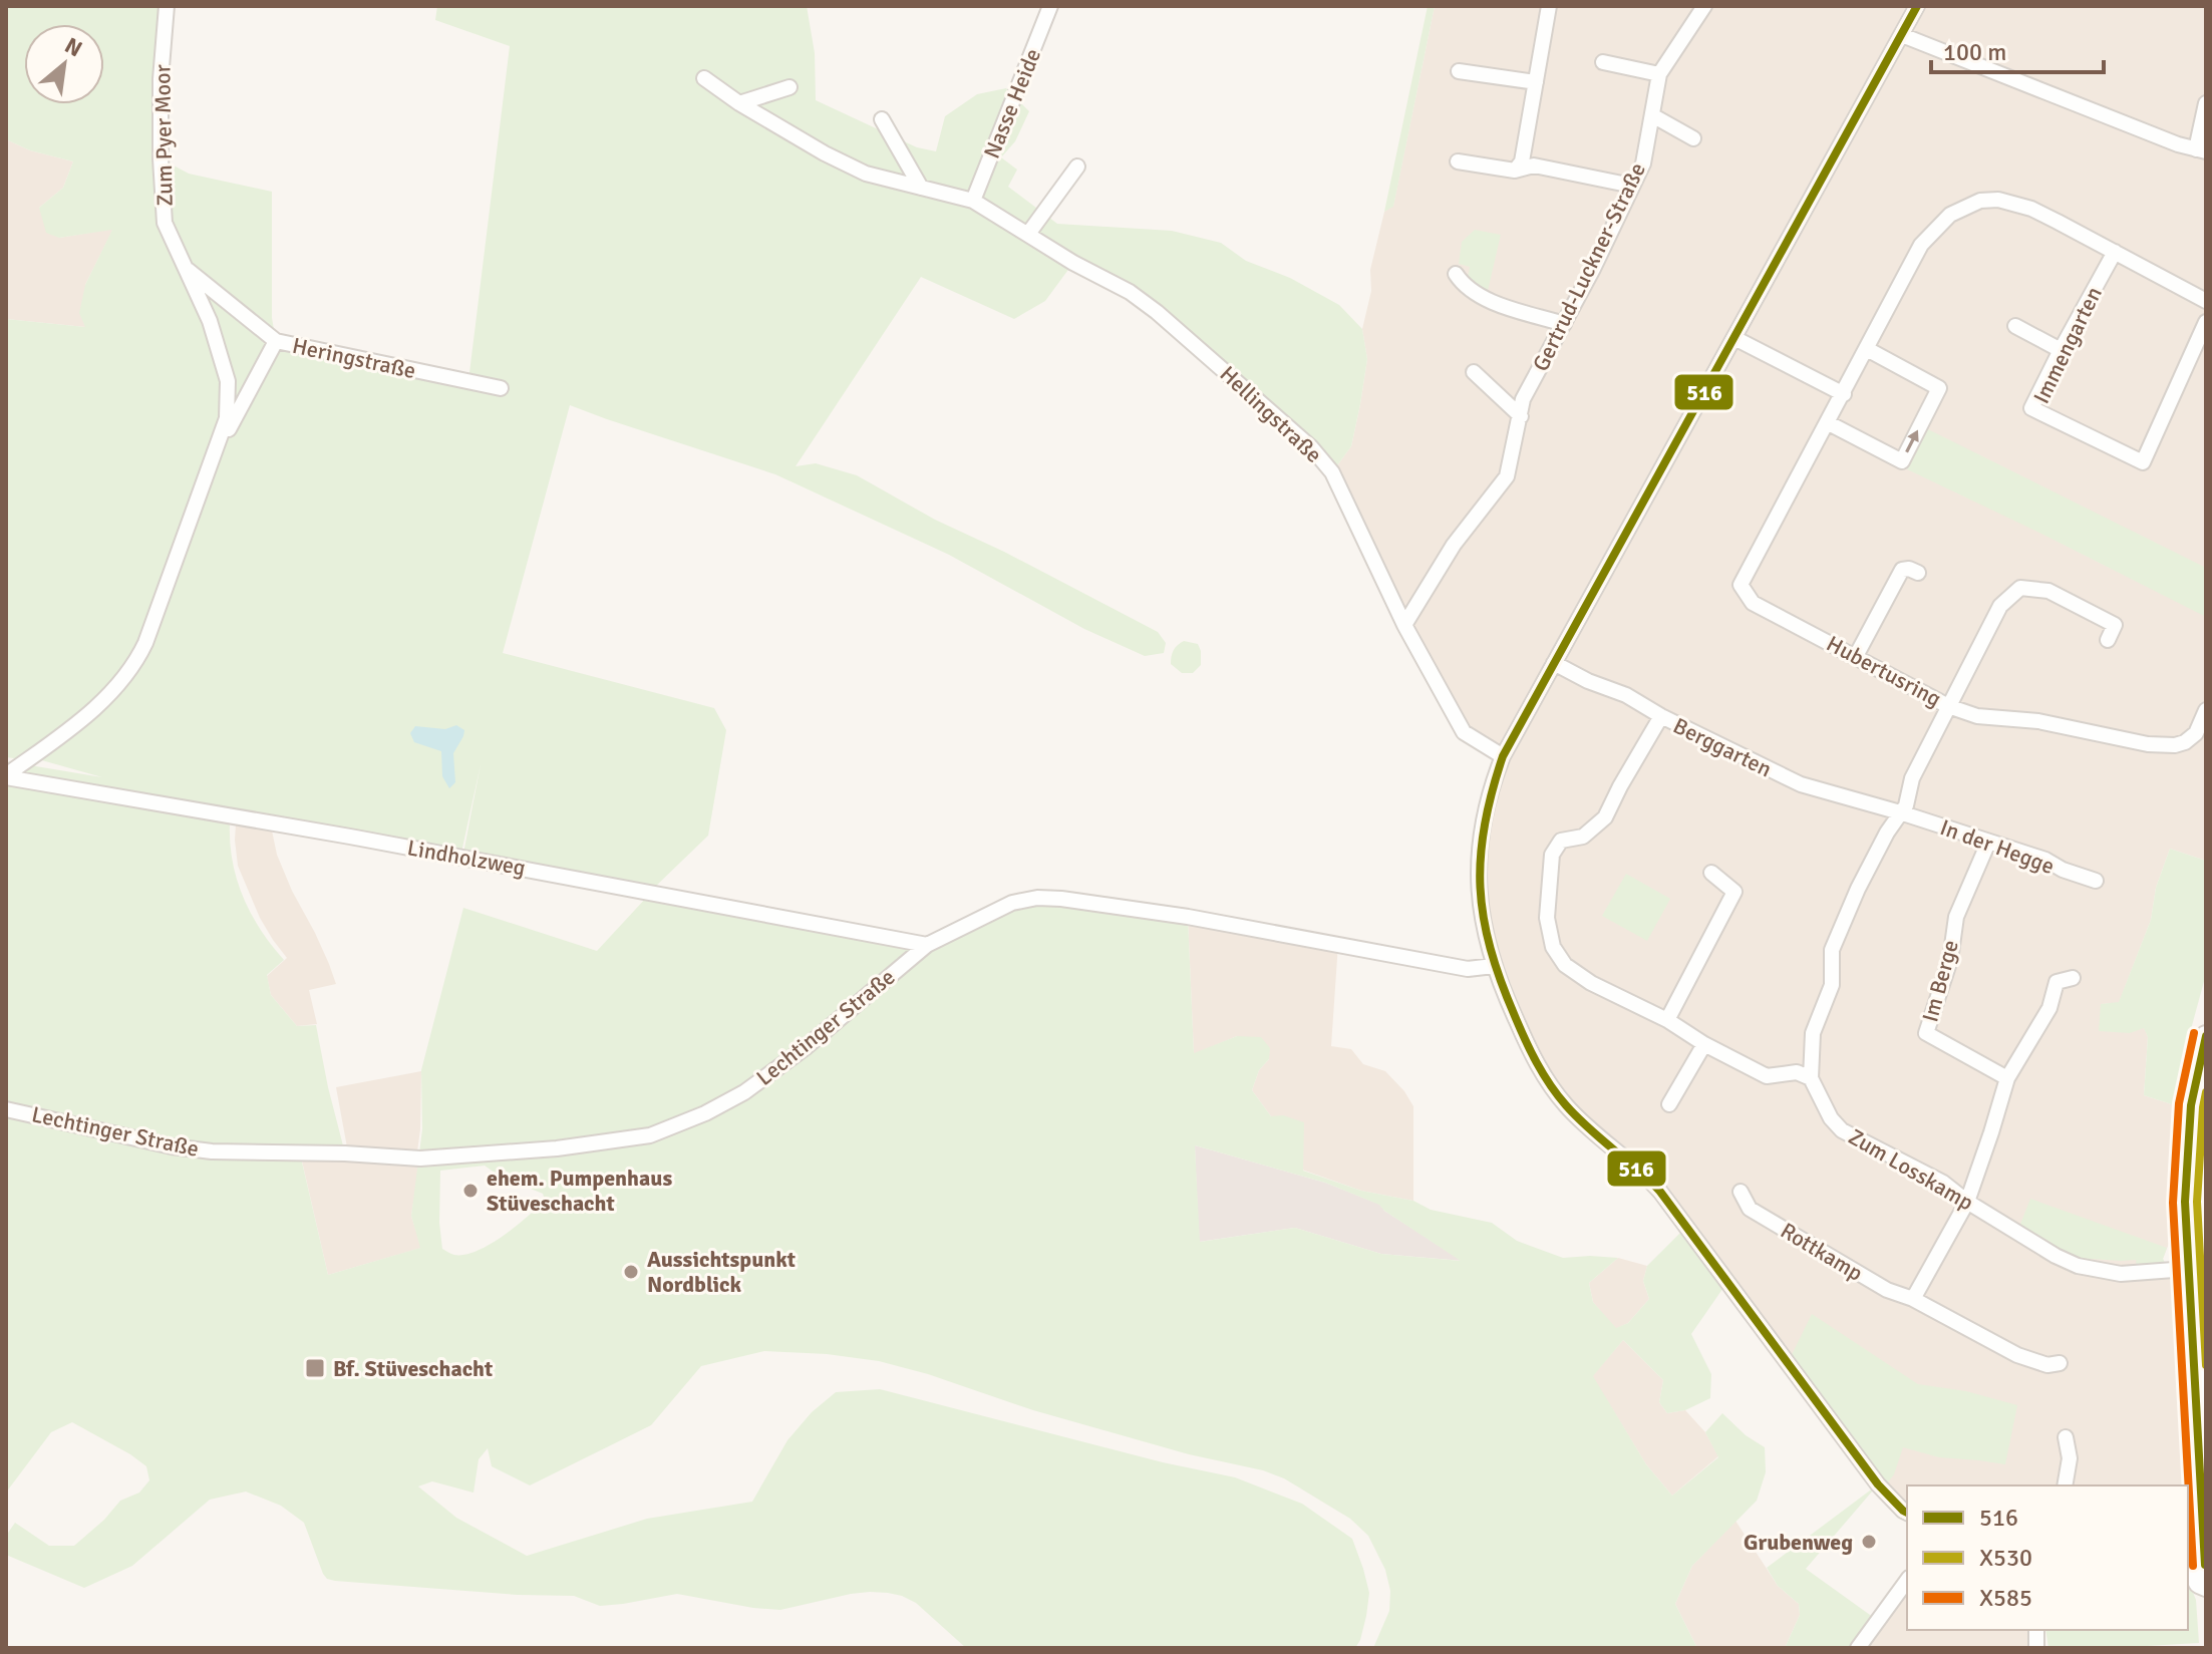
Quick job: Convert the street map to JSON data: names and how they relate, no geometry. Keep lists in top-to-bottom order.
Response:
{
  "streets": {
    "street": [
      "Nasse Heide",
      "Zum Pyer Moor",
      "Gertrud-Luckner-Straße",
      "Immengarten",
      "Heringstraße",
      "Hellingstraße",
      "Hubertusring",
      "Berggarten",
      "In der Hegge",
      "Lindholzweg",
      "Im Berge",
      "Lechtinger Straße",
      "Zum Losskamp",
      "Rottkamp"
    ]
  },
  "crossings": [
    ["Nasse Heide", "Hellingstraße"],
    ["Zum Pyer Moor", "Heringstraße"],
    ["Zum Pyer Moor", "Lindholzweg"],
    ["Gertrud-Luckner-Straße", "Hellingstraße"],
    ["Immengarten", "Hubertusring"],
    ["Hubertusring", "Zum Losskamp"],
    ["Berggarten", "In der Hegge"],
    ["Berggarten", "Zum Losskamp"],
    ["In der Hegge", "Im Berge"],
    ["In der Hegge", "Zum Losskamp"],
    ["Lindholzweg", "Lechtinger Straße"]
  ],
  "places": {
    "other": ["ehem. Pumpenhaus Stüveschacht", "Aussichtspunkt Nordblick", "Grubenweg"],
    "transit": ["Bf. Stüveschacht"]
  },
  "lines": ["transit line 516", "transit line X585", "transit line X530"],
  "legend": ["516", "X530", "X585"],
  "scale_bar": "100 m",
  "north": "top right"
}
